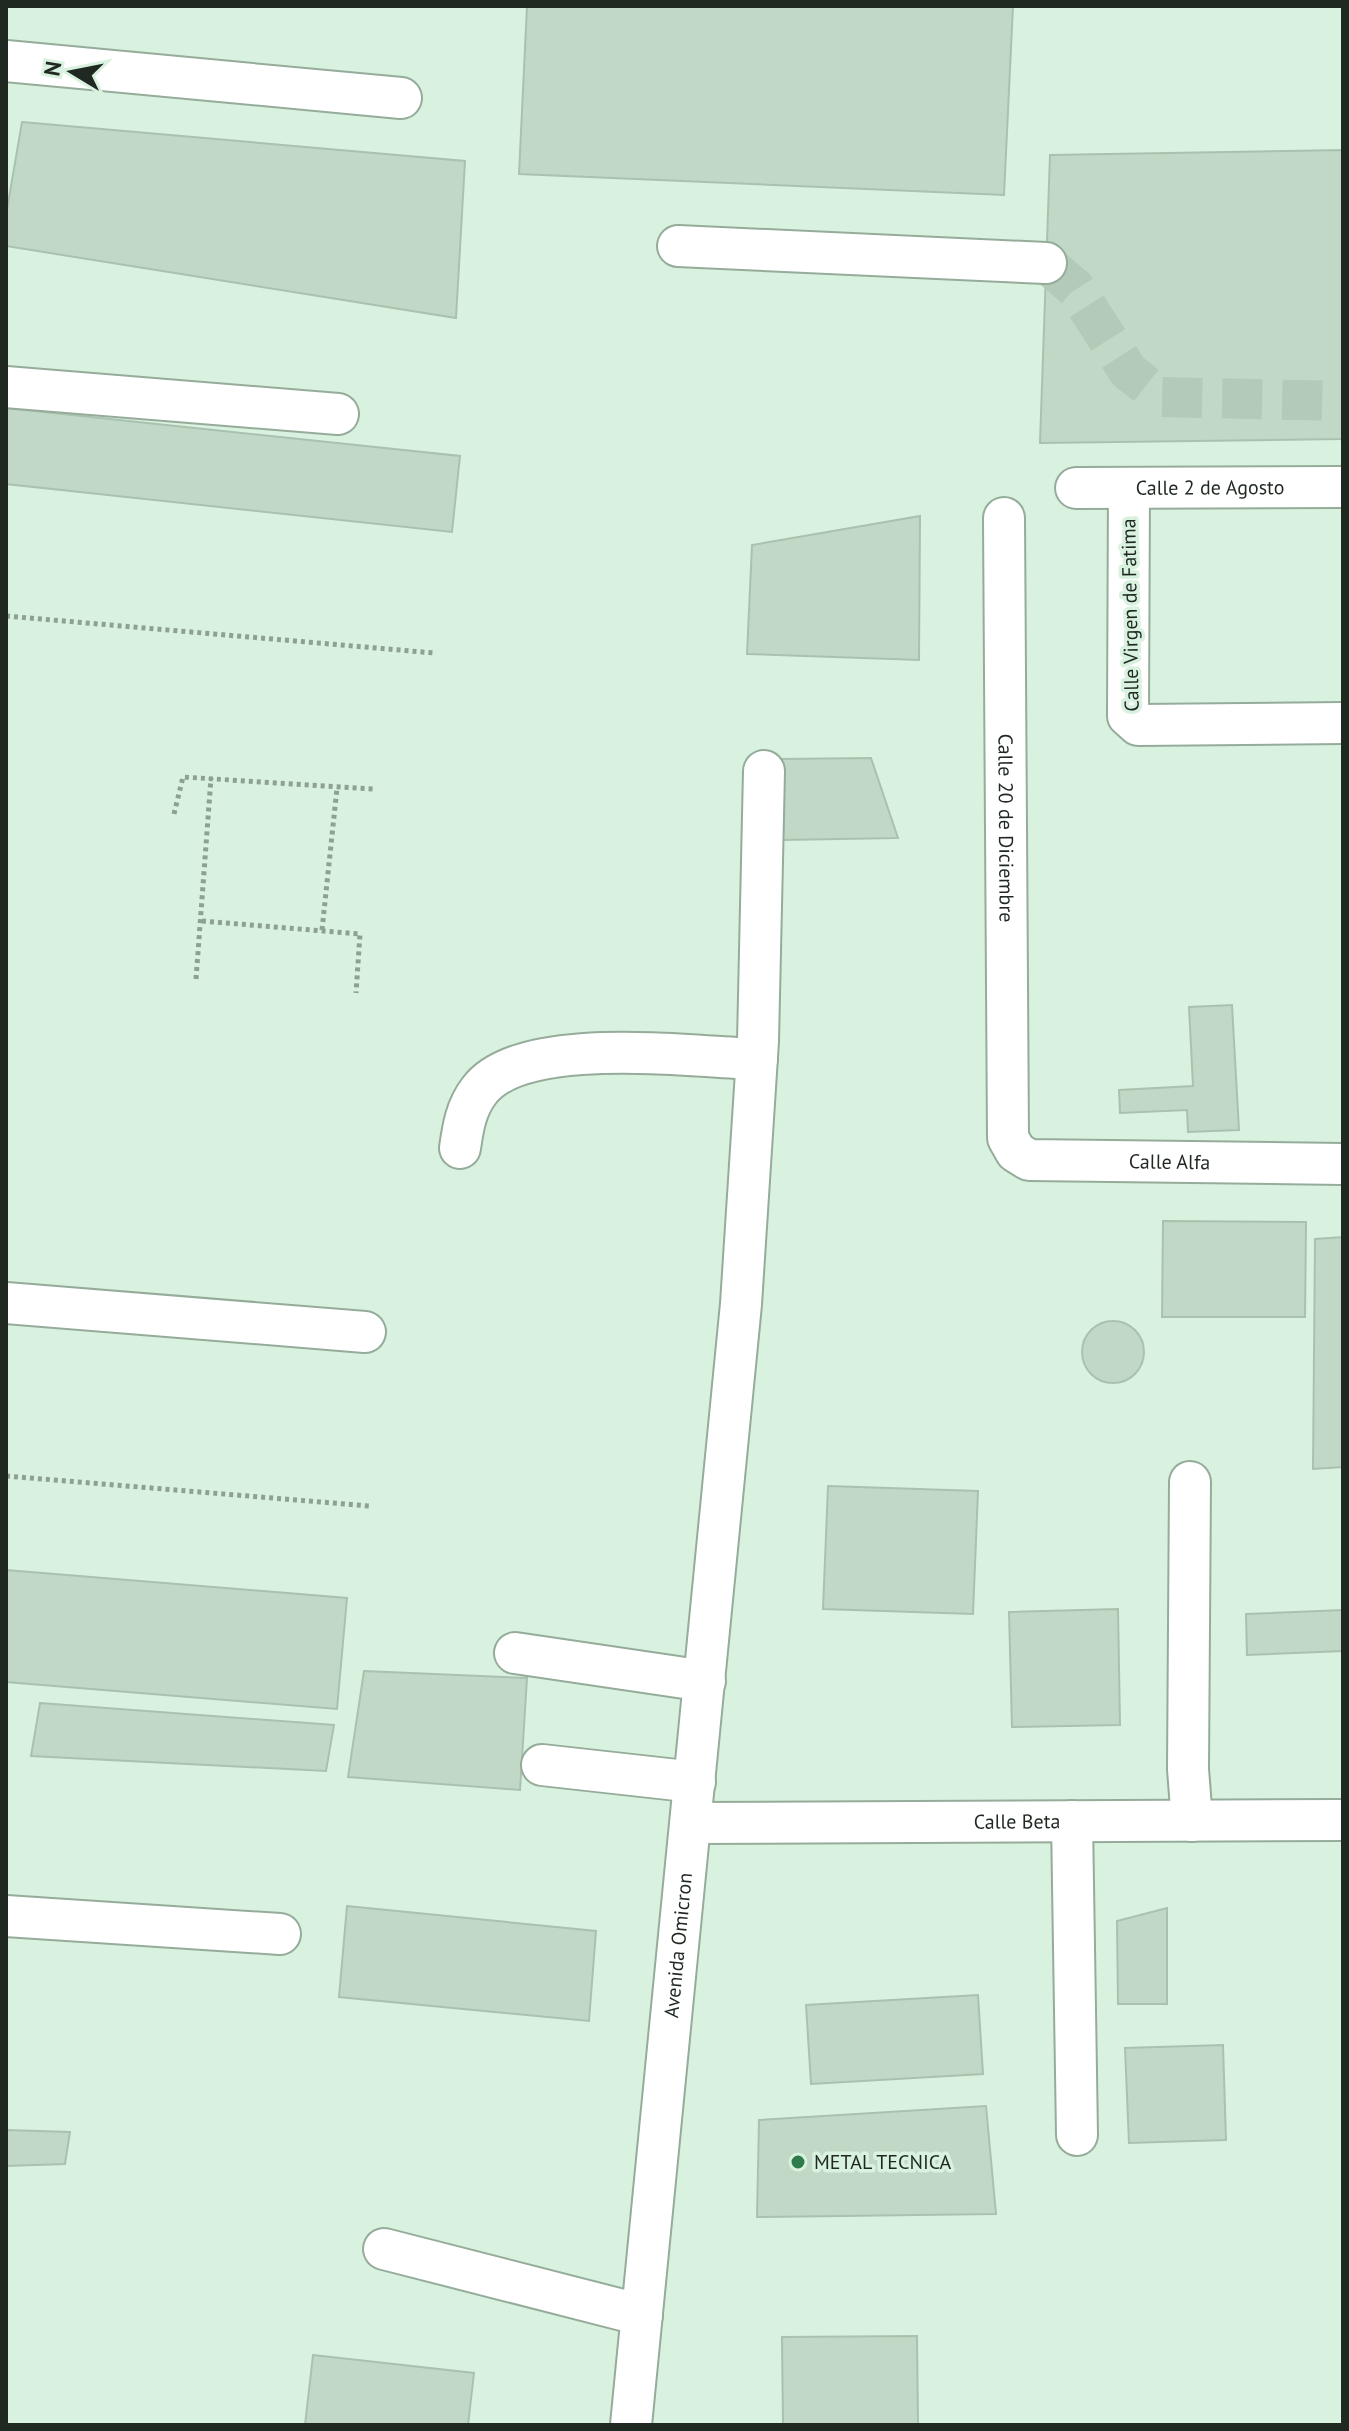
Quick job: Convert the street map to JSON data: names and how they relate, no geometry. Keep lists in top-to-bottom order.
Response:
{
  "streets": {
    "street": [
      "Calle 2 de Agosto",
      "Calle Virgen de Fatima",
      "Calle 20 de Diciembre",
      "Calle Alfa",
      "Calle Beta",
      "Avenida Omicron"
    ]
  },
  "crossings": [
    ["Calle 2 de Agosto", "Calle Virgen de Fatima"],
    ["Calle 20 de Diciembre", "Calle Alfa"],
    ["Calle Beta", "Avenida Omicron"]
  ],
  "places": ["METAL TECNICA"],
  "north": "left"
}
